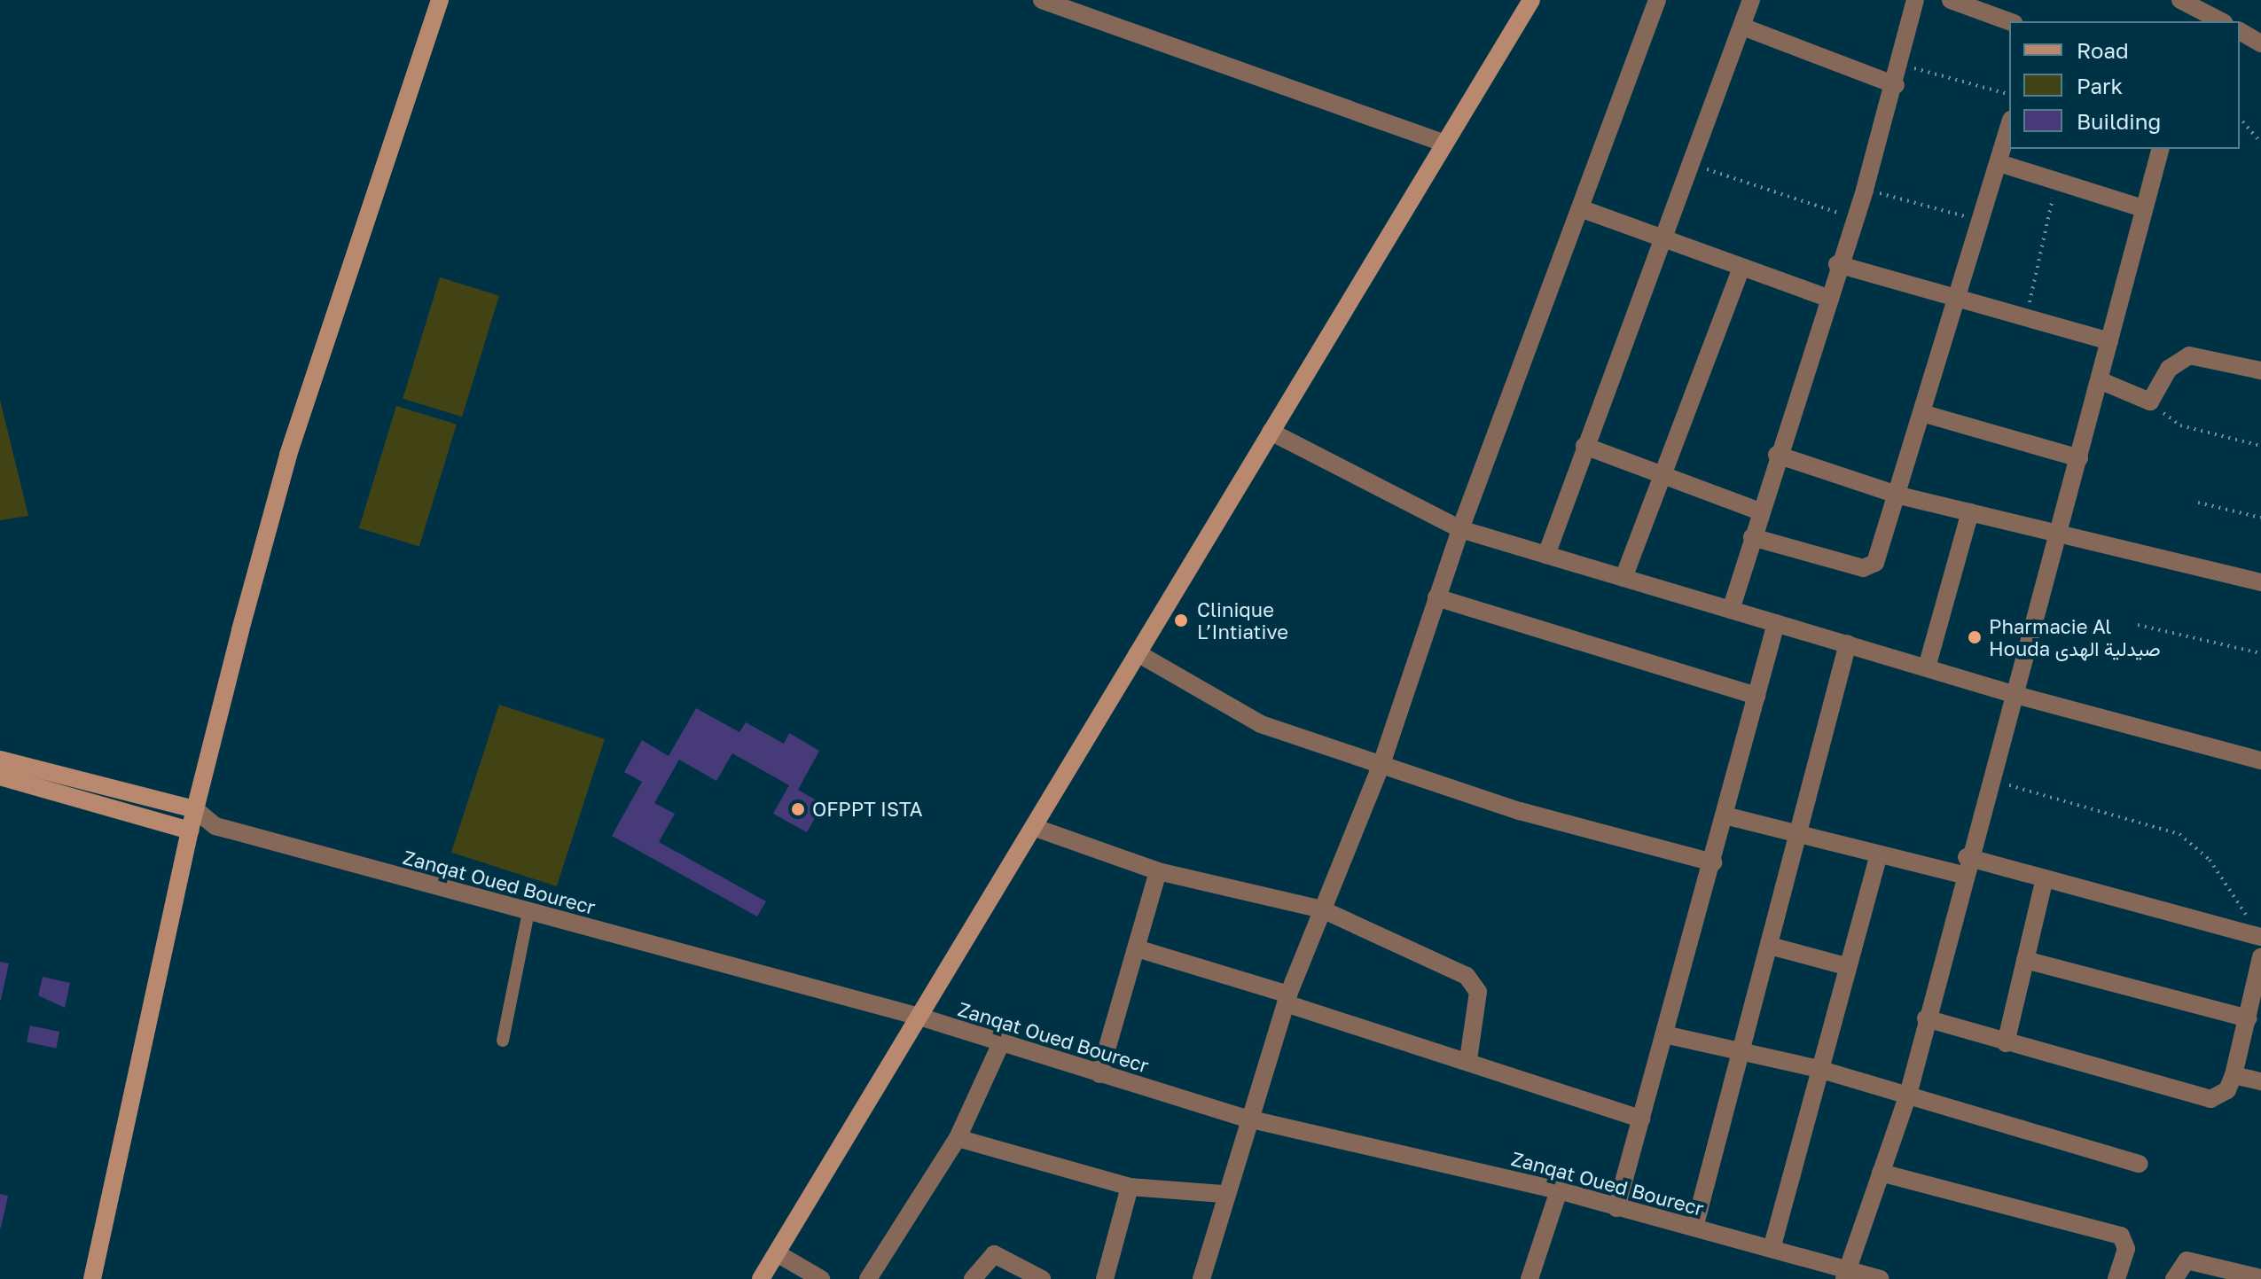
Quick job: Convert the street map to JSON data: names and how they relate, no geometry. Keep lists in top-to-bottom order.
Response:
{
  "streets": {
    "street": ["Zanqat Oued Bourecr"]
  },
  "places": ["Clinique L’Intiative", "Pharmacie Al Houda صيدلية الهدى", "OFPPT ISTA"],
  "legend": ["Road", "Park", "Building"]
}
